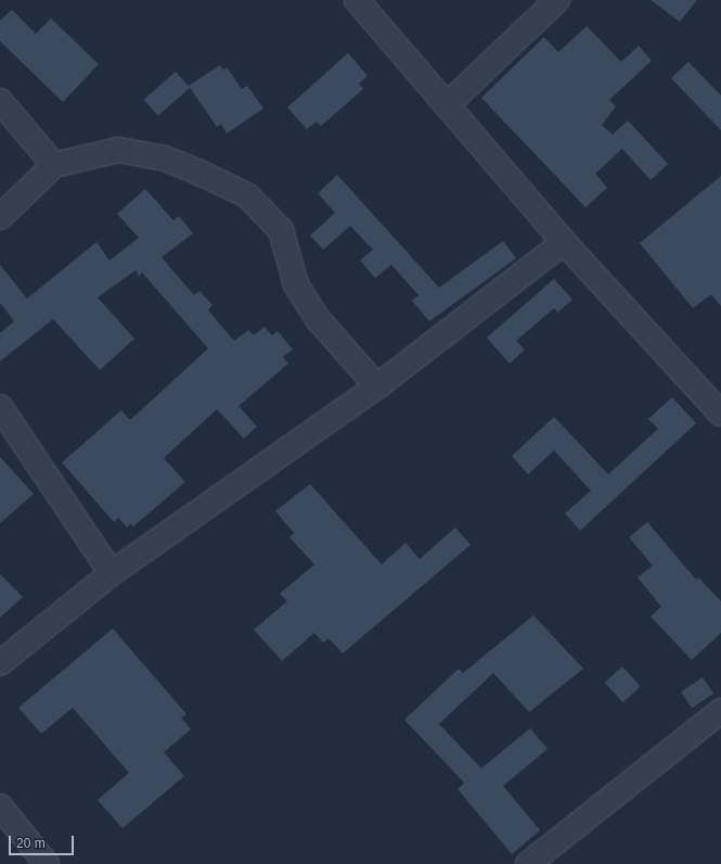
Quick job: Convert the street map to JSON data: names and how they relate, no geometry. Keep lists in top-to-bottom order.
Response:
{
  "scale_bar": "20 m"
}
